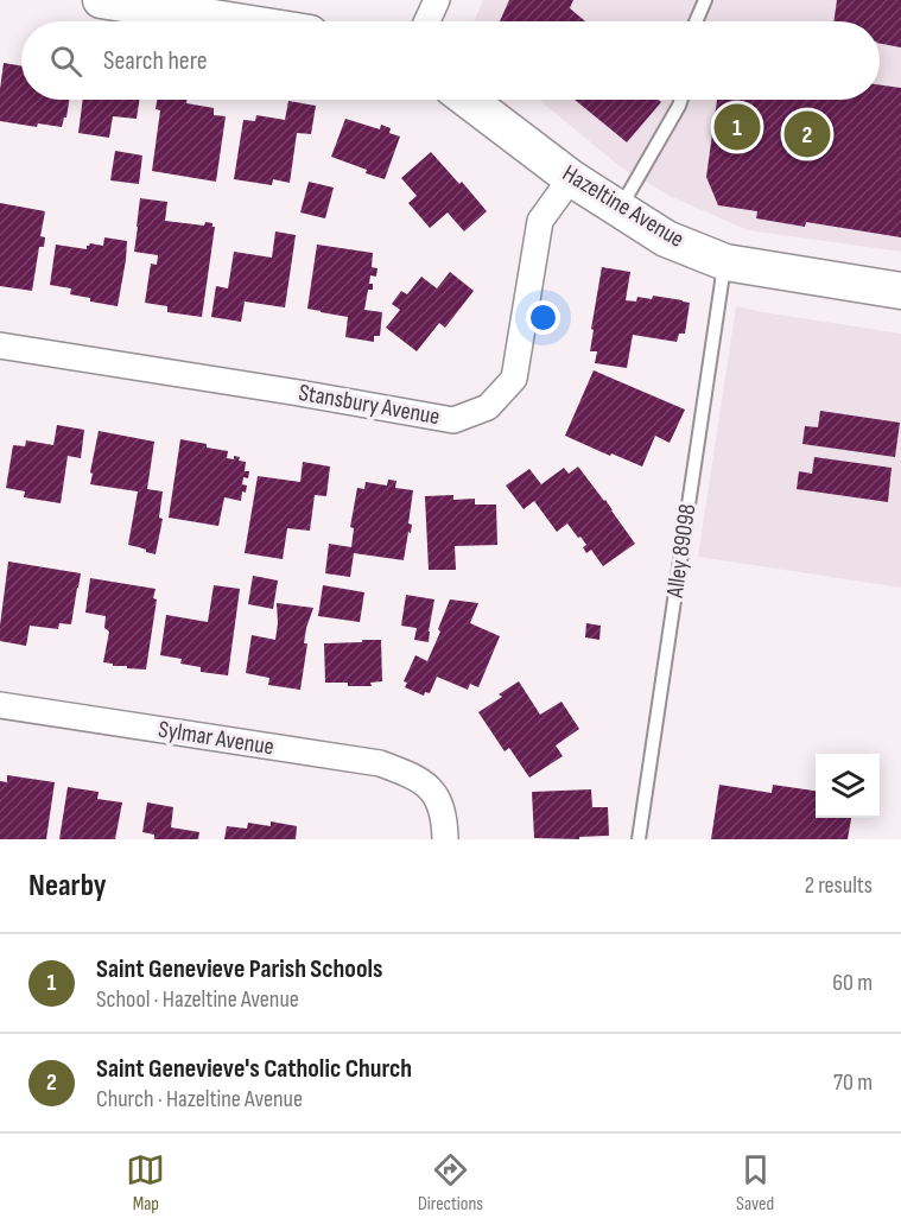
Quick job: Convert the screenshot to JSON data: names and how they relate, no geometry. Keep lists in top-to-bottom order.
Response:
{
  "streets": {
    "street": ["Hazeltine Avenue", "Stansbury Avenue", "Sylmar Avenue"],
    "lane": ["Alley 89098"]
  },
  "crossings": [
    ["Hazeltine Avenue", "Stansbury Avenue"],
    ["Hazeltine Avenue", "Alley 89098"]
  ],
  "page": {
    "search": "Search here",
    "pins": ["1", "2"],
    "heading": ["Nearby", "2 results"],
    "list": [
      {
        "mark": "1",
        "name": "Saint Genevieve Parish Schools",
        "note": "School · Hazeltine Avenue",
        "value": "60 m"
      },
      {
        "mark": "2",
        "name": "Saint Genevieve's Catholic Church",
        "note": "Church · Hazeltine Avenue",
        "value": "70 m"
      }
    ],
    "nav": ["Map", "Directions", "Saved"]
  }
}
